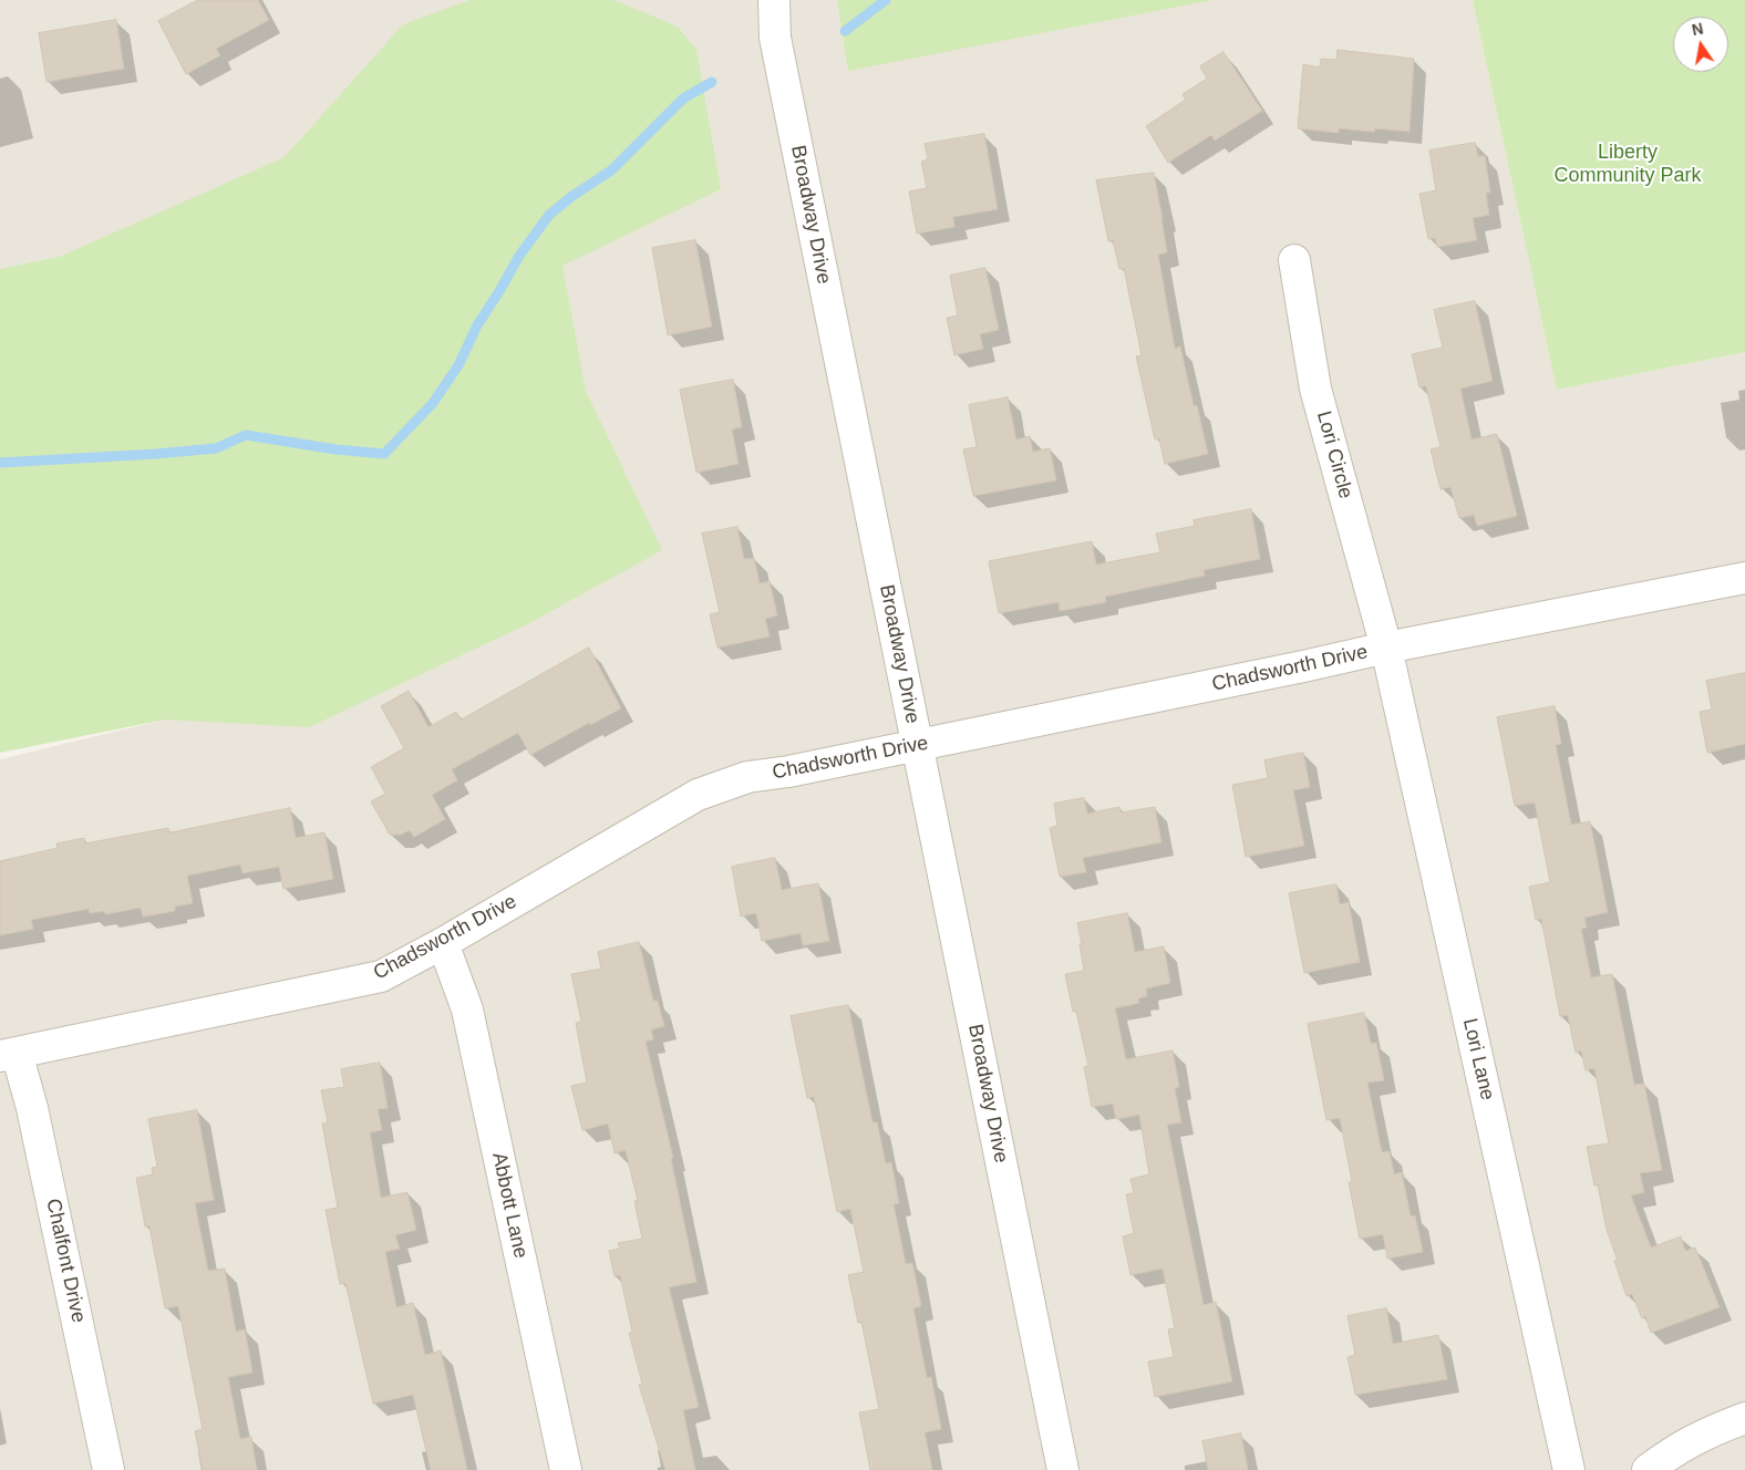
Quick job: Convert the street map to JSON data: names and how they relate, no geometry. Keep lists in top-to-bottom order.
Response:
{
  "streets": {
    "street": [
      "Broadway Drive",
      "Lori Circle",
      "Chadsworth Drive",
      "Lori Lane",
      "Abbott Lane",
      "Chalfont Drive"
    ]
  },
  "crossings": [
    ["Broadway Drive", "Chadsworth Drive"],
    ["Lori Circle", "Chadsworth Drive"],
    ["Lori Circle", "Lori Lane"],
    ["Chadsworth Drive", "Lori Lane"],
    ["Chadsworth Drive", "Abbott Lane"],
    ["Chadsworth Drive", "Chalfont Drive"]
  ],
  "parks": ["Liberty Community Park"],
  "north": "top"
}
